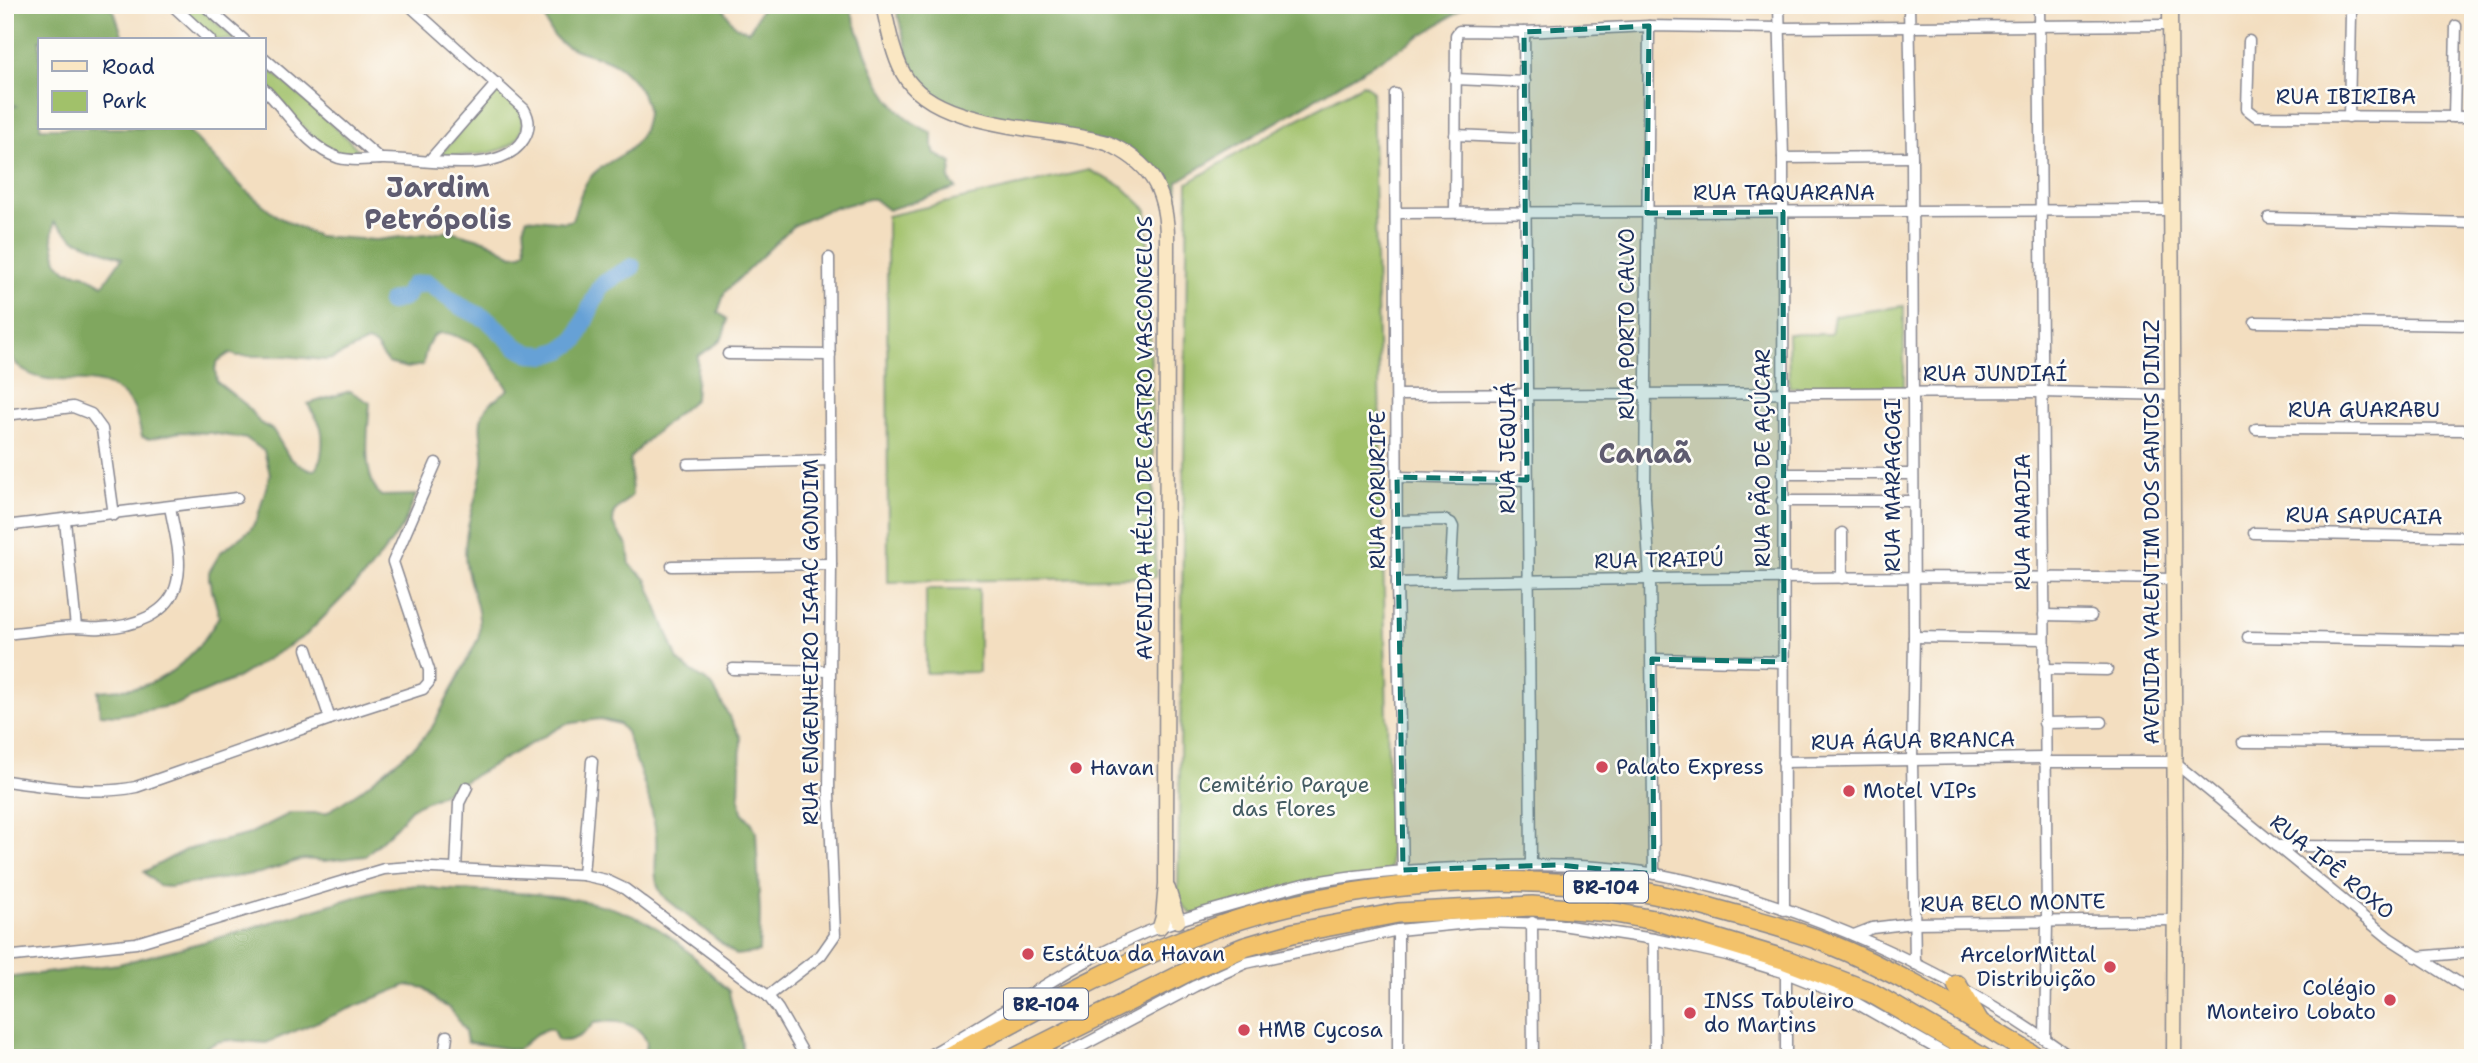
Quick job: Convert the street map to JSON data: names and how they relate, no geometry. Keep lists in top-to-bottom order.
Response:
{
  "streets": {
    "highway": ["BR-104"],
    "street": [
      "RUA IBIRIBA",
      "RUA TAQUARANA",
      "RUA PORTO CALVO",
      "RUA JUNDIAÍ",
      "RUA GUARABU",
      "AVENIDA HÉLIO DE CASTRO VASCONCELOS",
      "RUA JEQUIÁ",
      "RUA PÃO DE AÇÚCAR",
      "RUA MARAGOGI",
      "RUA CORURIPE",
      "RUA SAPUCAIA",
      "RUA ANADIA",
      "AVENIDA VALENTIM DOS SANTOS DINIZ",
      "RUA TRAIPÚ",
      "RUA ENGENHEIRO ISAAC GONDIM",
      "RUA ÁGUA BRANCA",
      "RUA IPÊ ROXO",
      "RUA BELO MONTE"
    ]
  },
  "crossings": [
    ["RUA TAQUARANA", "RUA PORTO CALVO"],
    ["RUA TAQUARANA", "RUA JEQUIÁ"],
    ["RUA TAQUARANA", "RUA PÃO DE AÇÚCAR"],
    ["RUA TAQUARANA", "RUA MARAGOGI"],
    ["RUA TAQUARANA", "RUA CORURIPE"],
    ["RUA TAQUARANA", "RUA ANADIA"],
    ["RUA TAQUARANA", "AVENIDA VALENTIM DOS SANTOS DINIZ"],
    ["RUA PORTO CALVO", "RUA JUNDIAÍ"],
    ["RUA PORTO CALVO", "RUA TRAIPÚ"],
    ["RUA JUNDIAÍ", "RUA JEQUIÁ"],
    ["RUA JUNDIAÍ", "RUA PÃO DE AÇÚCAR"],
    ["RUA JUNDIAÍ", "RUA MARAGOGI"],
    ["RUA JUNDIAÍ", "RUA CORURIPE"],
    ["RUA JUNDIAÍ", "RUA ANADIA"],
    ["RUA JUNDIAÍ", "AVENIDA VALENTIM DOS SANTOS DINIZ"],
    ["RUA JEQUIÁ", "RUA TRAIPÚ"],
    ["RUA PÃO DE AÇÚCAR", "RUA TRAIPÚ"],
    ["RUA PÃO DE AÇÚCAR", "RUA ÁGUA BRANCA"],
    ["RUA MARAGOGI", "RUA TRAIPÚ"],
    ["RUA MARAGOGI", "RUA ÁGUA BRANCA"],
    ["RUA MARAGOGI", "RUA BELO MONTE"],
    ["RUA CORURIPE", "RUA TRAIPÚ"],
    ["RUA CORURIPE", "BR-104"],
    ["RUA ANADIA", "RUA TRAIPÚ"],
    ["RUA ANADIA", "RUA ÁGUA BRANCA"],
    ["RUA ANADIA", "RUA BELO MONTE"],
    ["AVENIDA VALENTIM DOS SANTOS DINIZ", "RUA TRAIPÚ"],
    ["AVENIDA VALENTIM DOS SANTOS DINIZ", "RUA ÁGUA BRANCA"],
    ["AVENIDA VALENTIM DOS SANTOS DINIZ", "RUA IPÊ ROXO"],
    ["AVENIDA VALENTIM DOS SANTOS DINIZ", "RUA BELO MONTE"],
    ["RUA ÁGUA BRANCA", "RUA IPÊ ROXO"]
  ],
  "districts": ["Jardim Petrópolis", "Canaã"],
  "parks": ["Cemitério Parque das Flores"],
  "places": [
    "Palato Express",
    "Havan",
    "Motel VIPs",
    "Estátua da Havan",
    "ArcelorMittal Distribuição",
    "Colégio Monteiro Lobato",
    "INSS Tabuleiro do Martins",
    "HMB Cycosa"
  ],
  "legend": ["Road", "Park"]
}
